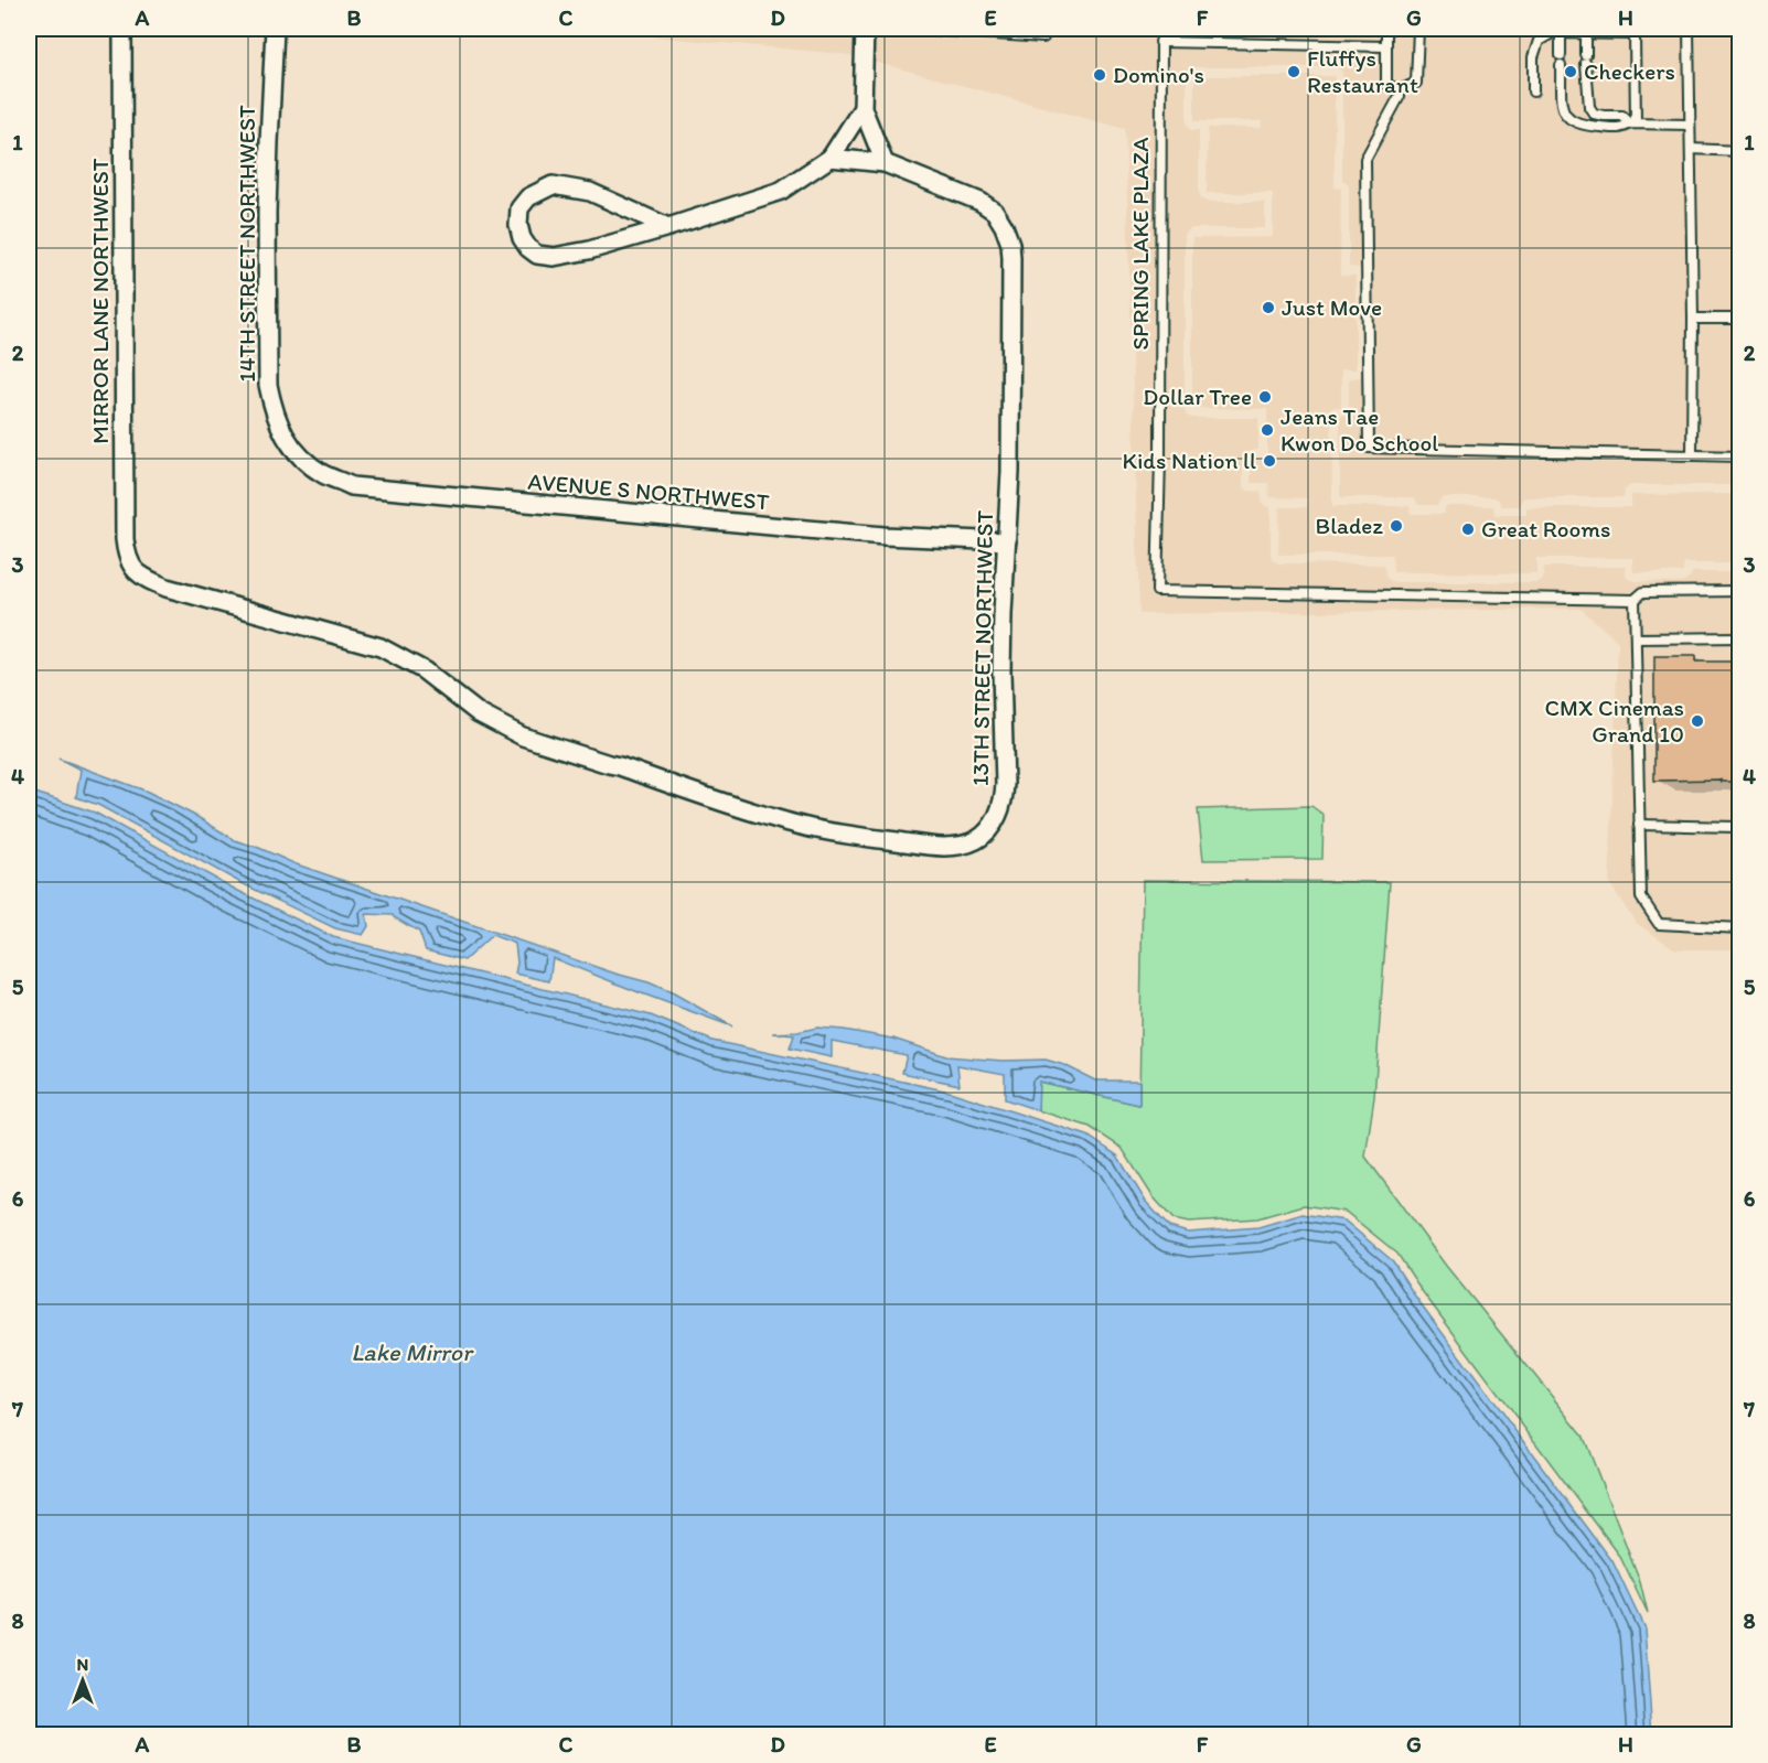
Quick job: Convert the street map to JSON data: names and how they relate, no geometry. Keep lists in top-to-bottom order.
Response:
{
  "streets": {
    "street": [
      "14TH STREET NORTHWEST",
      "MIRROR LANE NORTHWEST",
      "AVENUE S NORTHWEST",
      "13TH STREET NORTHWEST"
    ],
    "lane": ["SPRING LAKE PLAZA"]
  },
  "crossings": [
    ["14TH STREET NORTHWEST", "AVENUE S NORTHWEST"],
    ["MIRROR LANE NORTHWEST", "13TH STREET NORTHWEST"],
    ["AVENUE S NORTHWEST", "13TH STREET NORTHWEST"]
  ],
  "water": ["Lake Mirror"],
  "places": [
    "Fluffys Restaurant",
    "Checkers",
    "Domino's",
    "Just Move",
    "Dollar Tree",
    "Jeans Tae Kwon Do School",
    "Kids Nation ll",
    "Bladez",
    "Great Rooms",
    "CMX Cinemas Grand 10"
  ],
  "north": "top",
  "grid": {
    "columns": [
      "A",
      "B",
      "C",
      "D",
      "E",
      "F",
      "G",
      "H"
    ],
    "rows": [
      "1",
      "2",
      "3",
      "4",
      "5",
      "6",
      "7",
      "8"
    ]
  }
}
